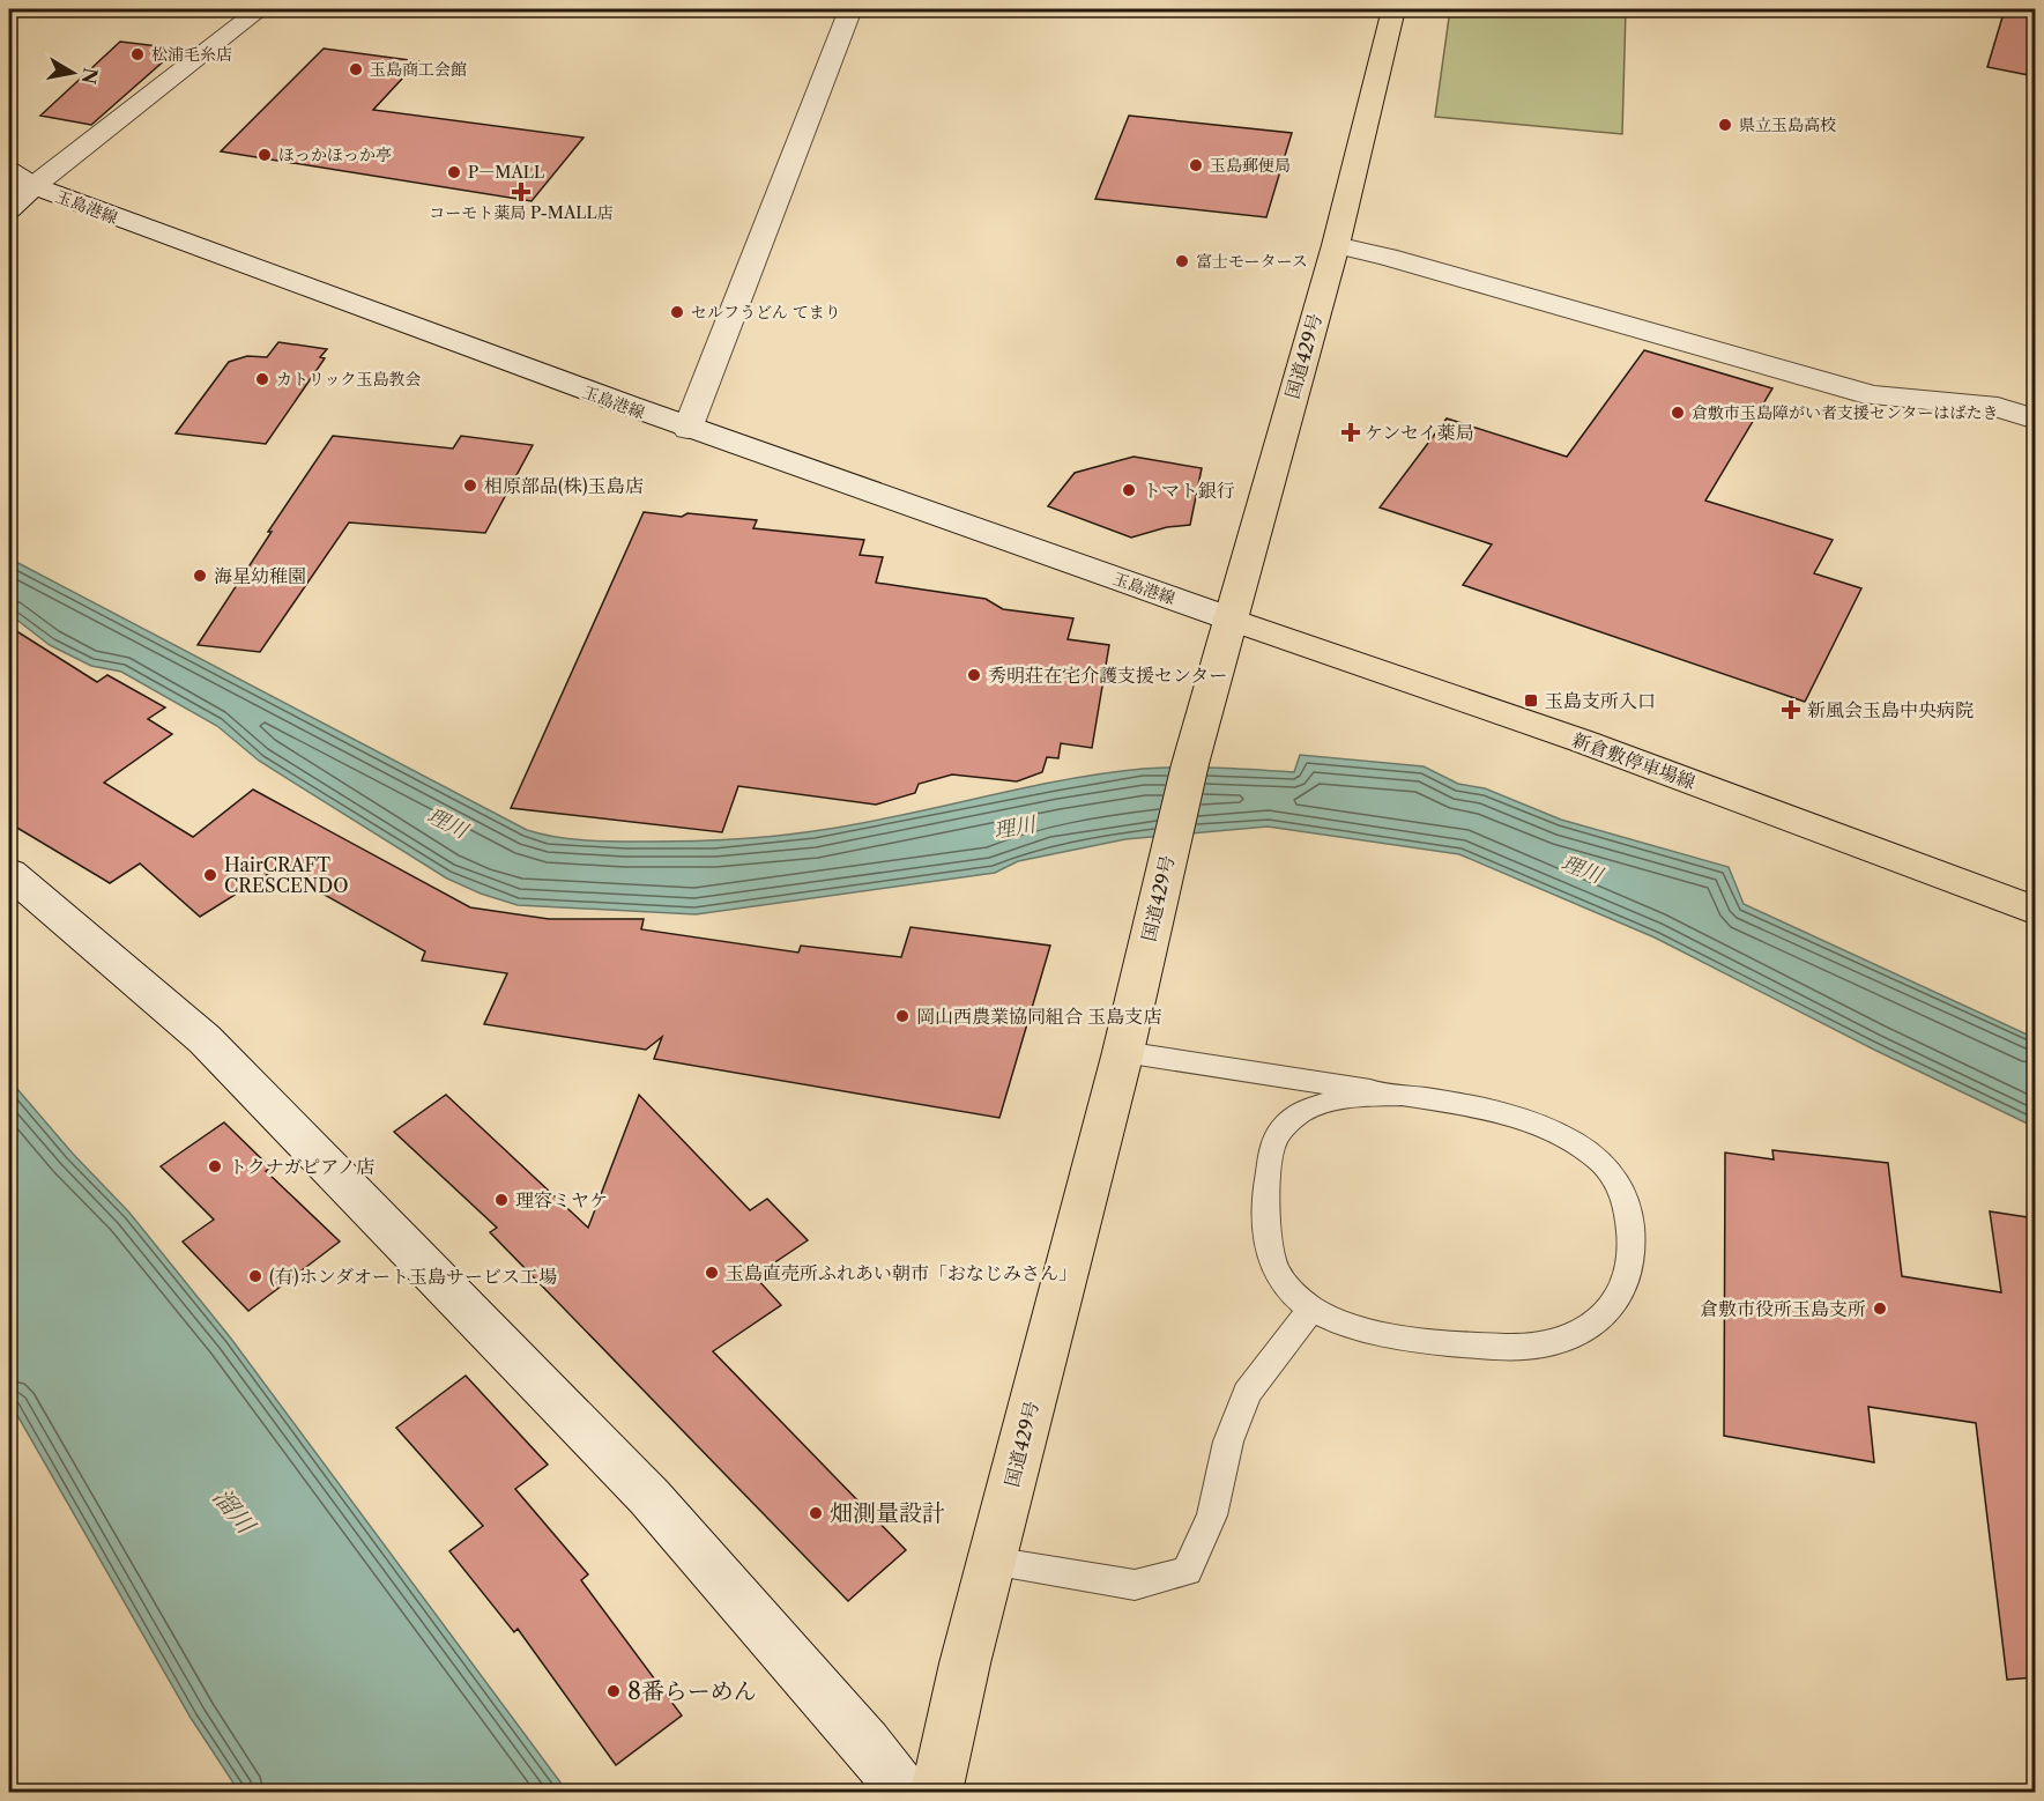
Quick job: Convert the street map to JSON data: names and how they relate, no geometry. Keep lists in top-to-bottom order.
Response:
{
  "streets": {
    "main road": ["国道429号", "新倉敷停車場線"],
    "street": ["玉島港線"]
  },
  "crossings": [
    ["玉島港線", "国道429号"],
    ["玉島港線", "新倉敷停車場線"],
    ["国道429号", "新倉敷停車場線"]
  ],
  "water": ["理川", "溜川"],
  "places": {
    "other": [
      "松浦毛糸店",
      "玉島商工会館",
      "県立玉島高校",
      "ほっかほっか亭",
      "玉島郵便局",
      "P―MALL",
      "富士モータース",
      "セルフうどん てまり",
      "カトリック玉島教会",
      "倉敷市玉島障がい者支援センターはばたき",
      "相原部品(株)玉島店",
      "トマト銀行",
      "海星幼稚園",
      "秀明荘在宅介護支援センター",
      "HairCRAFT CRESCENDO",
      "岡山西農業協同組合 玉島支店",
      "トクナガピアノ店",
      "理容ミヤケ",
      "玉島直売所ふれあい朝市「おなじみさん」",
      "(有)ホンダオート玉島サービス工場",
      "倉敷市役所玉島支所",
      "畑測量設計",
      "8番らーめん"
    ],
    "health": ["コーモト薬局 P-MALL店", "ケンセイ薬局", "新風会玉島中央病院"],
    "transit": ["玉島支所入口"]
  },
  "north": "right"
}
